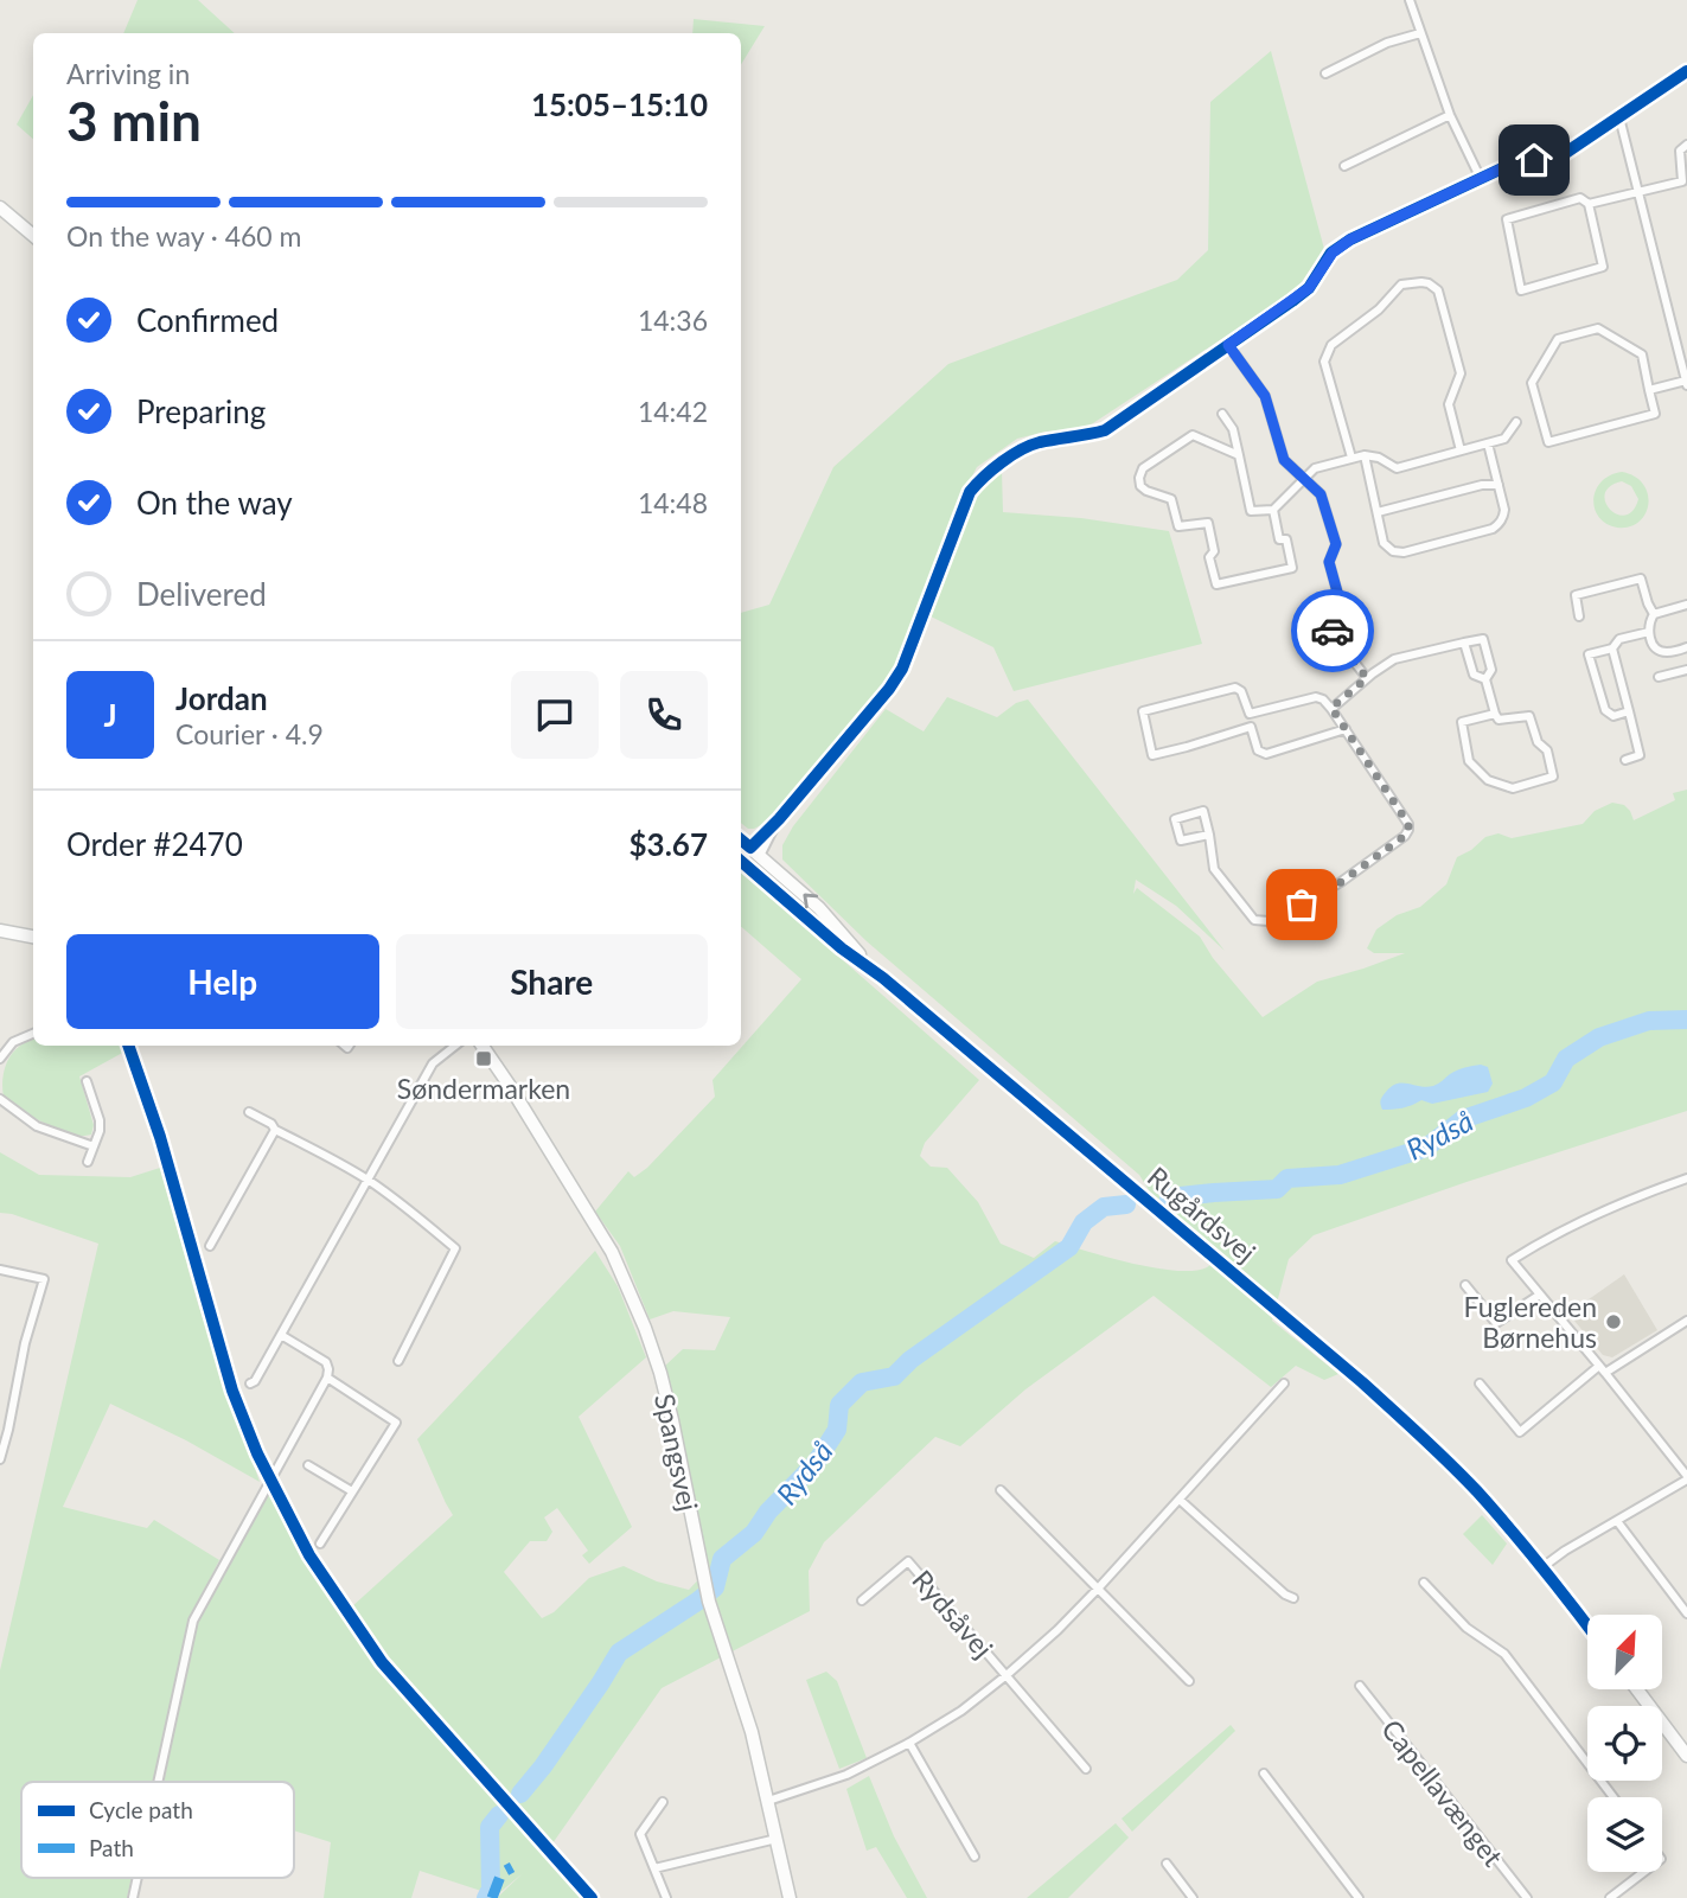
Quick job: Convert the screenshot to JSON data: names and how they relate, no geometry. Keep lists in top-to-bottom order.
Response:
{
  "streets": {
    "main road": ["Rugårdsvej", "Spangsvej"],
    "street": ["Rydsåvej", "Capellavænget"]
  },
  "crossings": [
    ["Spangsvej", "Rydsåvej"]
  ],
  "water": ["Rydså"],
  "places": {
    "transit": ["Søndermarken"],
    "other": ["Fuglereden Børnehus"]
  },
  "legend": ["Cycle path", "Path"],
  "north": "top right",
  "page": {
    "heading": ["3 min", "Arriving in", "15:05–15:10"],
    "panel": [
      "Jordan",
      "Courier · 4.9",
      "Order #2470",
      "$3.67"
    ],
    "bar": "On the way · 460 m",
    "list": [
      ["Confirmed", "14:36"],
      ["Preparing", "14:42"],
      ["On the way", "14:48"],
      "Delivered"
    ],
    "round": "J",
    "buttons": ["Help", "Share"]
  }
}
